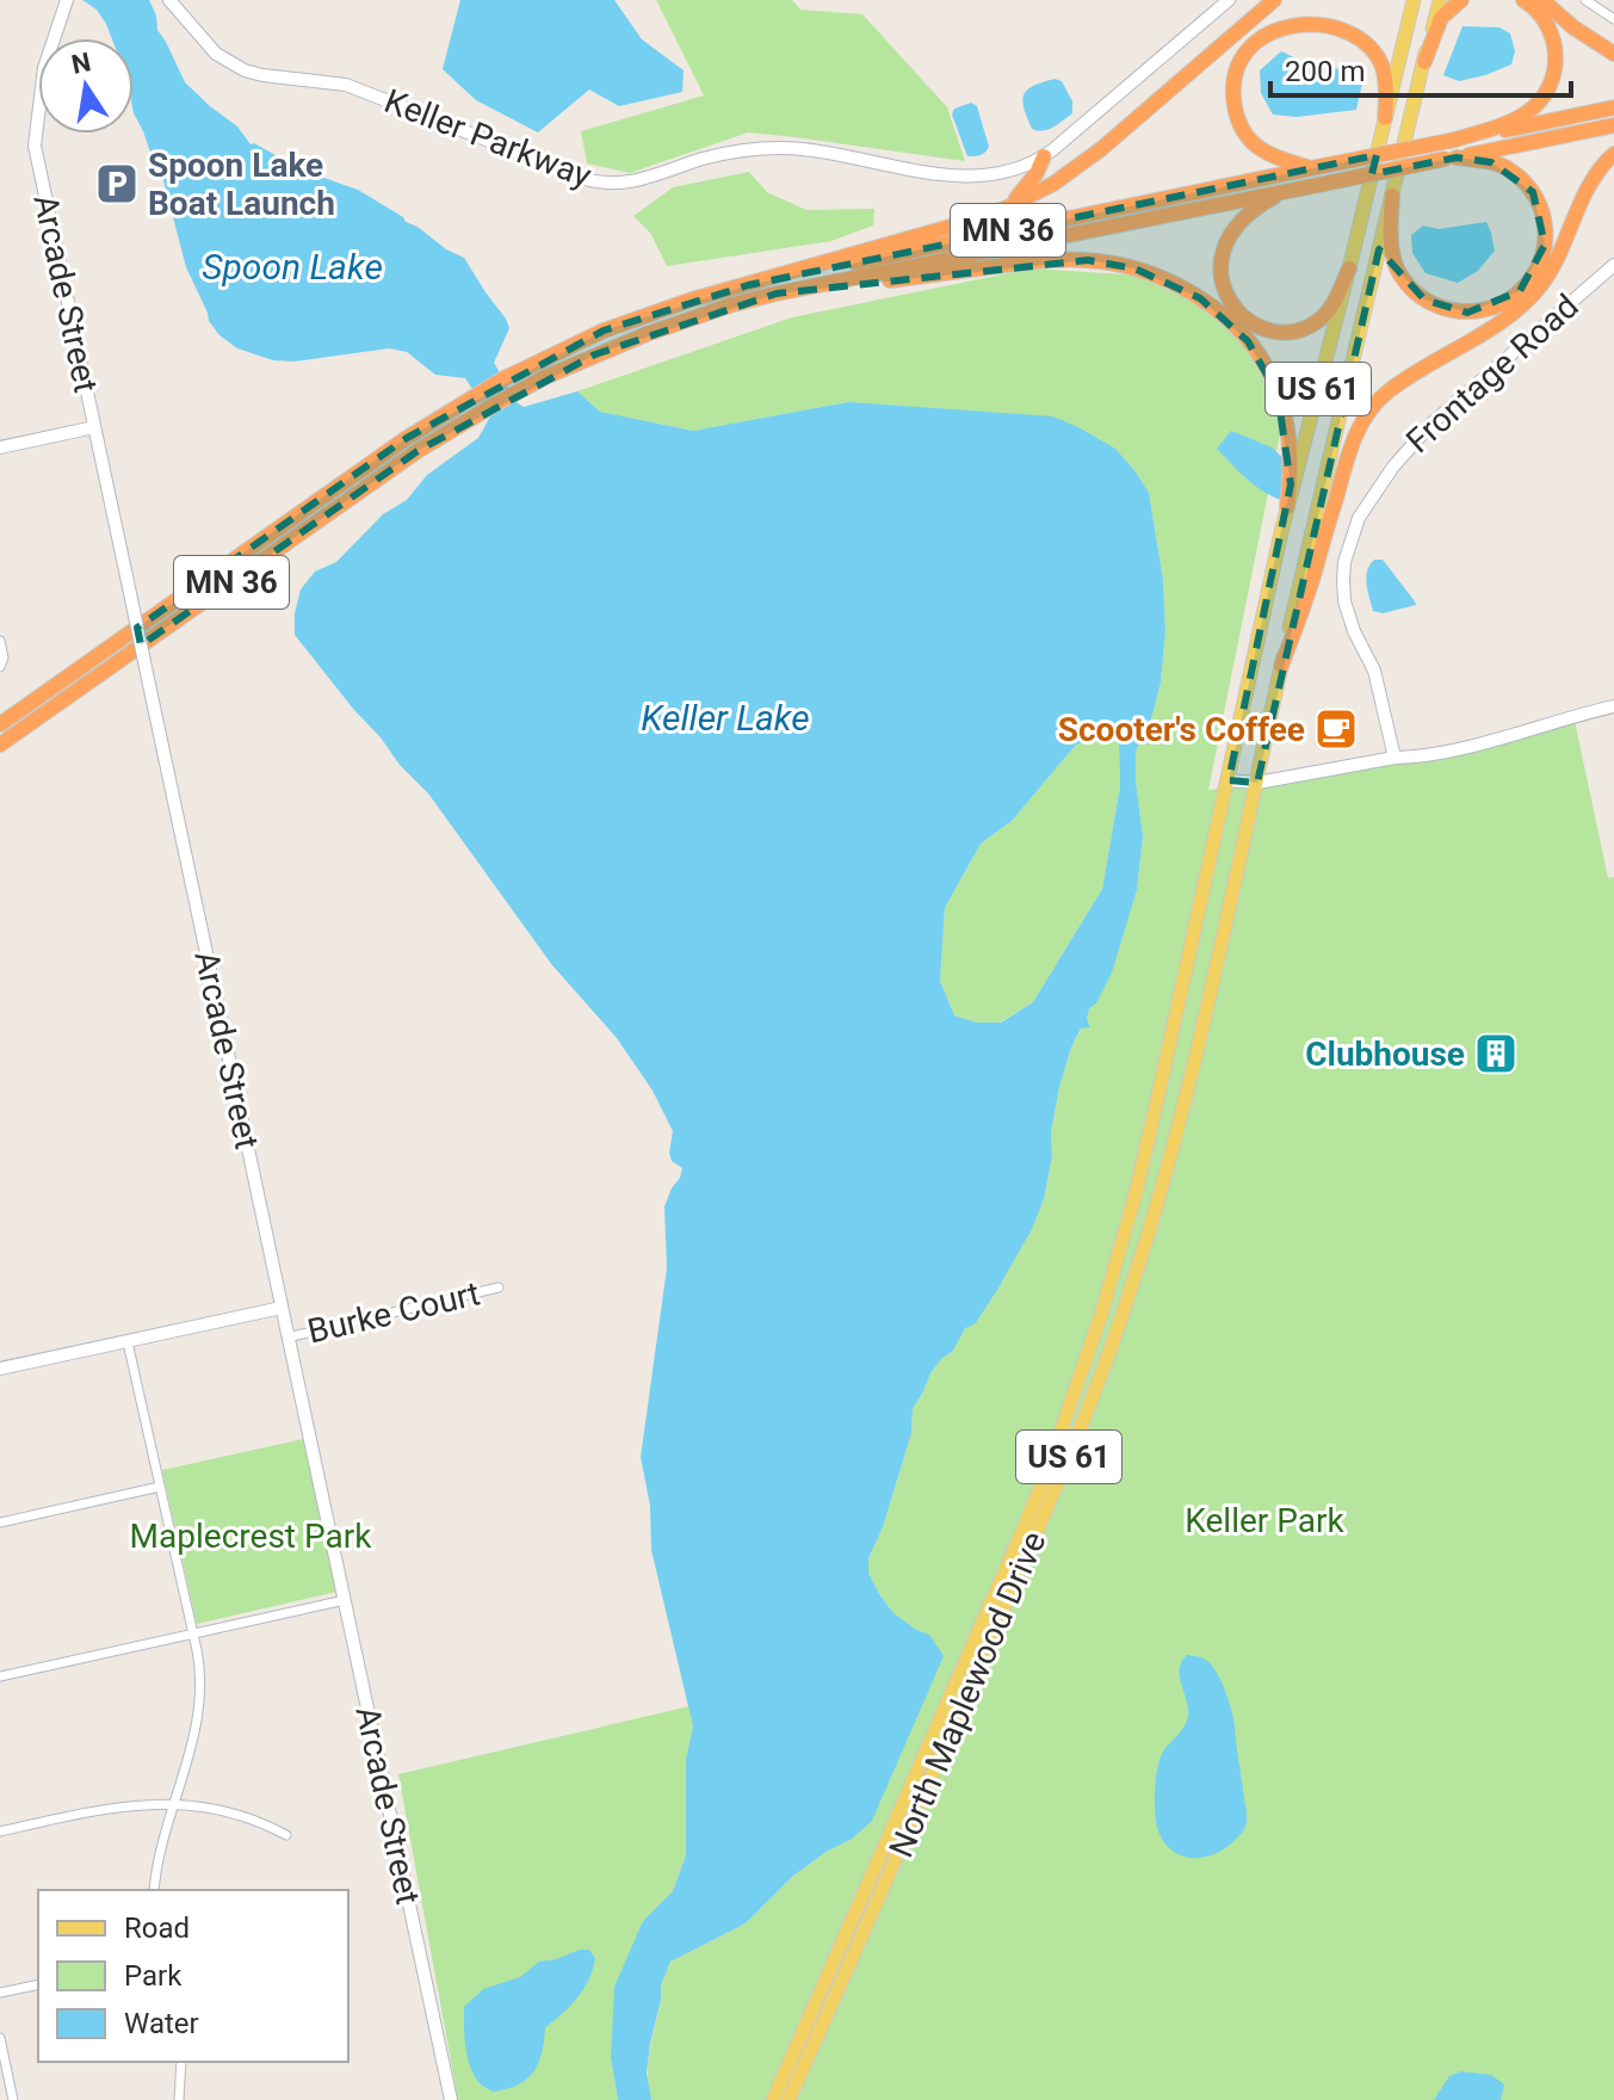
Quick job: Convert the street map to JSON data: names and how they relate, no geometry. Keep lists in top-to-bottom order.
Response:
{
  "streets": {
    "highway": ["MN 36"],
    "main road": ["US 61", "North Maplewood Drive"],
    "street": [
      "Keller Parkway",
      "Arcade Street",
      "Frontage Road",
      "Burke Court"
    ]
  },
  "crossings": [
    ["Arcade Street", "Burke Court"],
    ["US 61", "North Maplewood Drive"]
  ],
  "water": ["Spoon Lake", "Keller Lake"],
  "parks": ["Keller Park", "Maplecrest Park"],
  "places": {
    "parking": ["Spoon Lake Boat Launch"],
    "cafe": ["Scooter's Coffee"],
    "building": ["Clubhouse"]
  },
  "legend": ["Road", "Park", "Water"],
  "scale_bar": "200 m",
  "north": "top"
}
